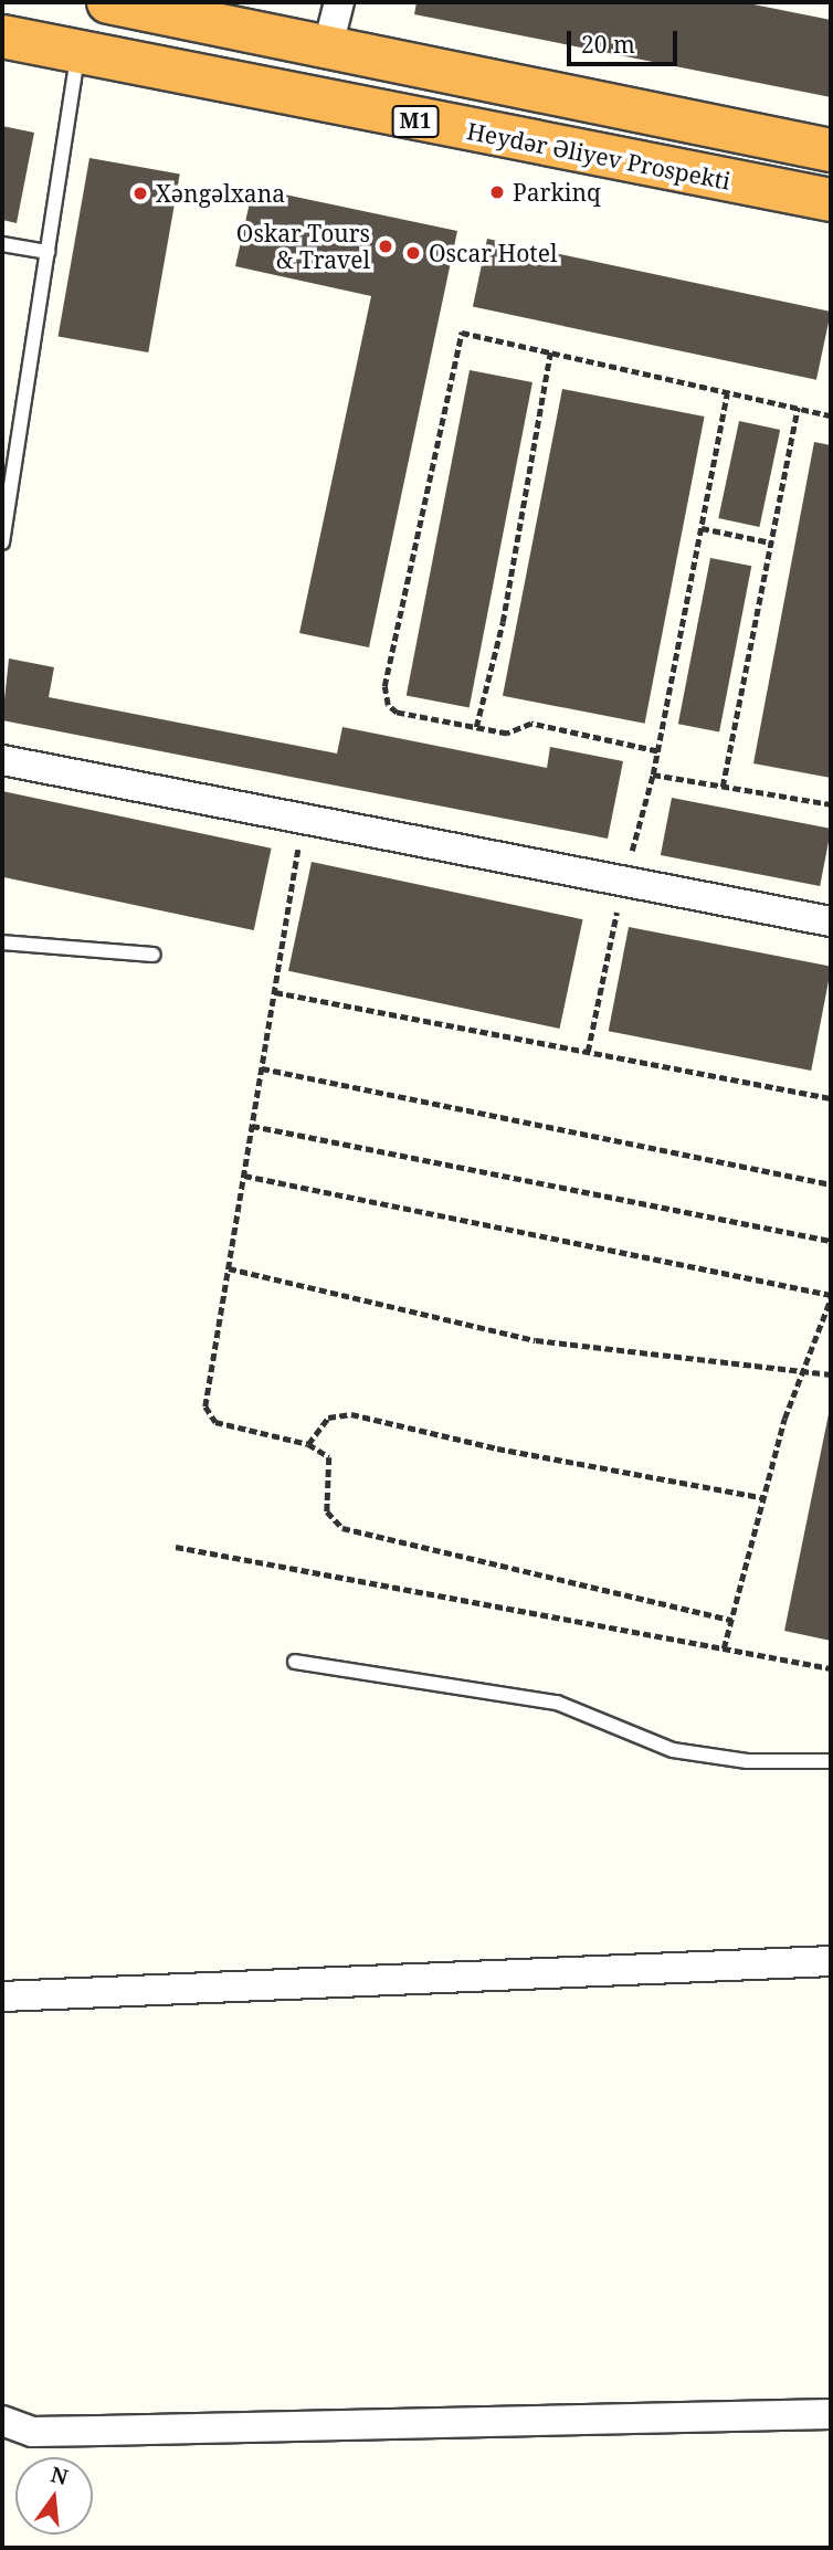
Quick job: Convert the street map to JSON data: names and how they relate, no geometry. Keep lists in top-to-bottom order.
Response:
{
  "streets": {
    "highway": ["M1", "Heydər Əliyev Prospekti"]
  },
  "places": [
    "Parkinq",
    "Xəngəlxana",
    "Oskar Tours & Travel",
    "Oscar Hotel"
  ],
  "scale_bar": "20 m",
  "north": "top"
}
